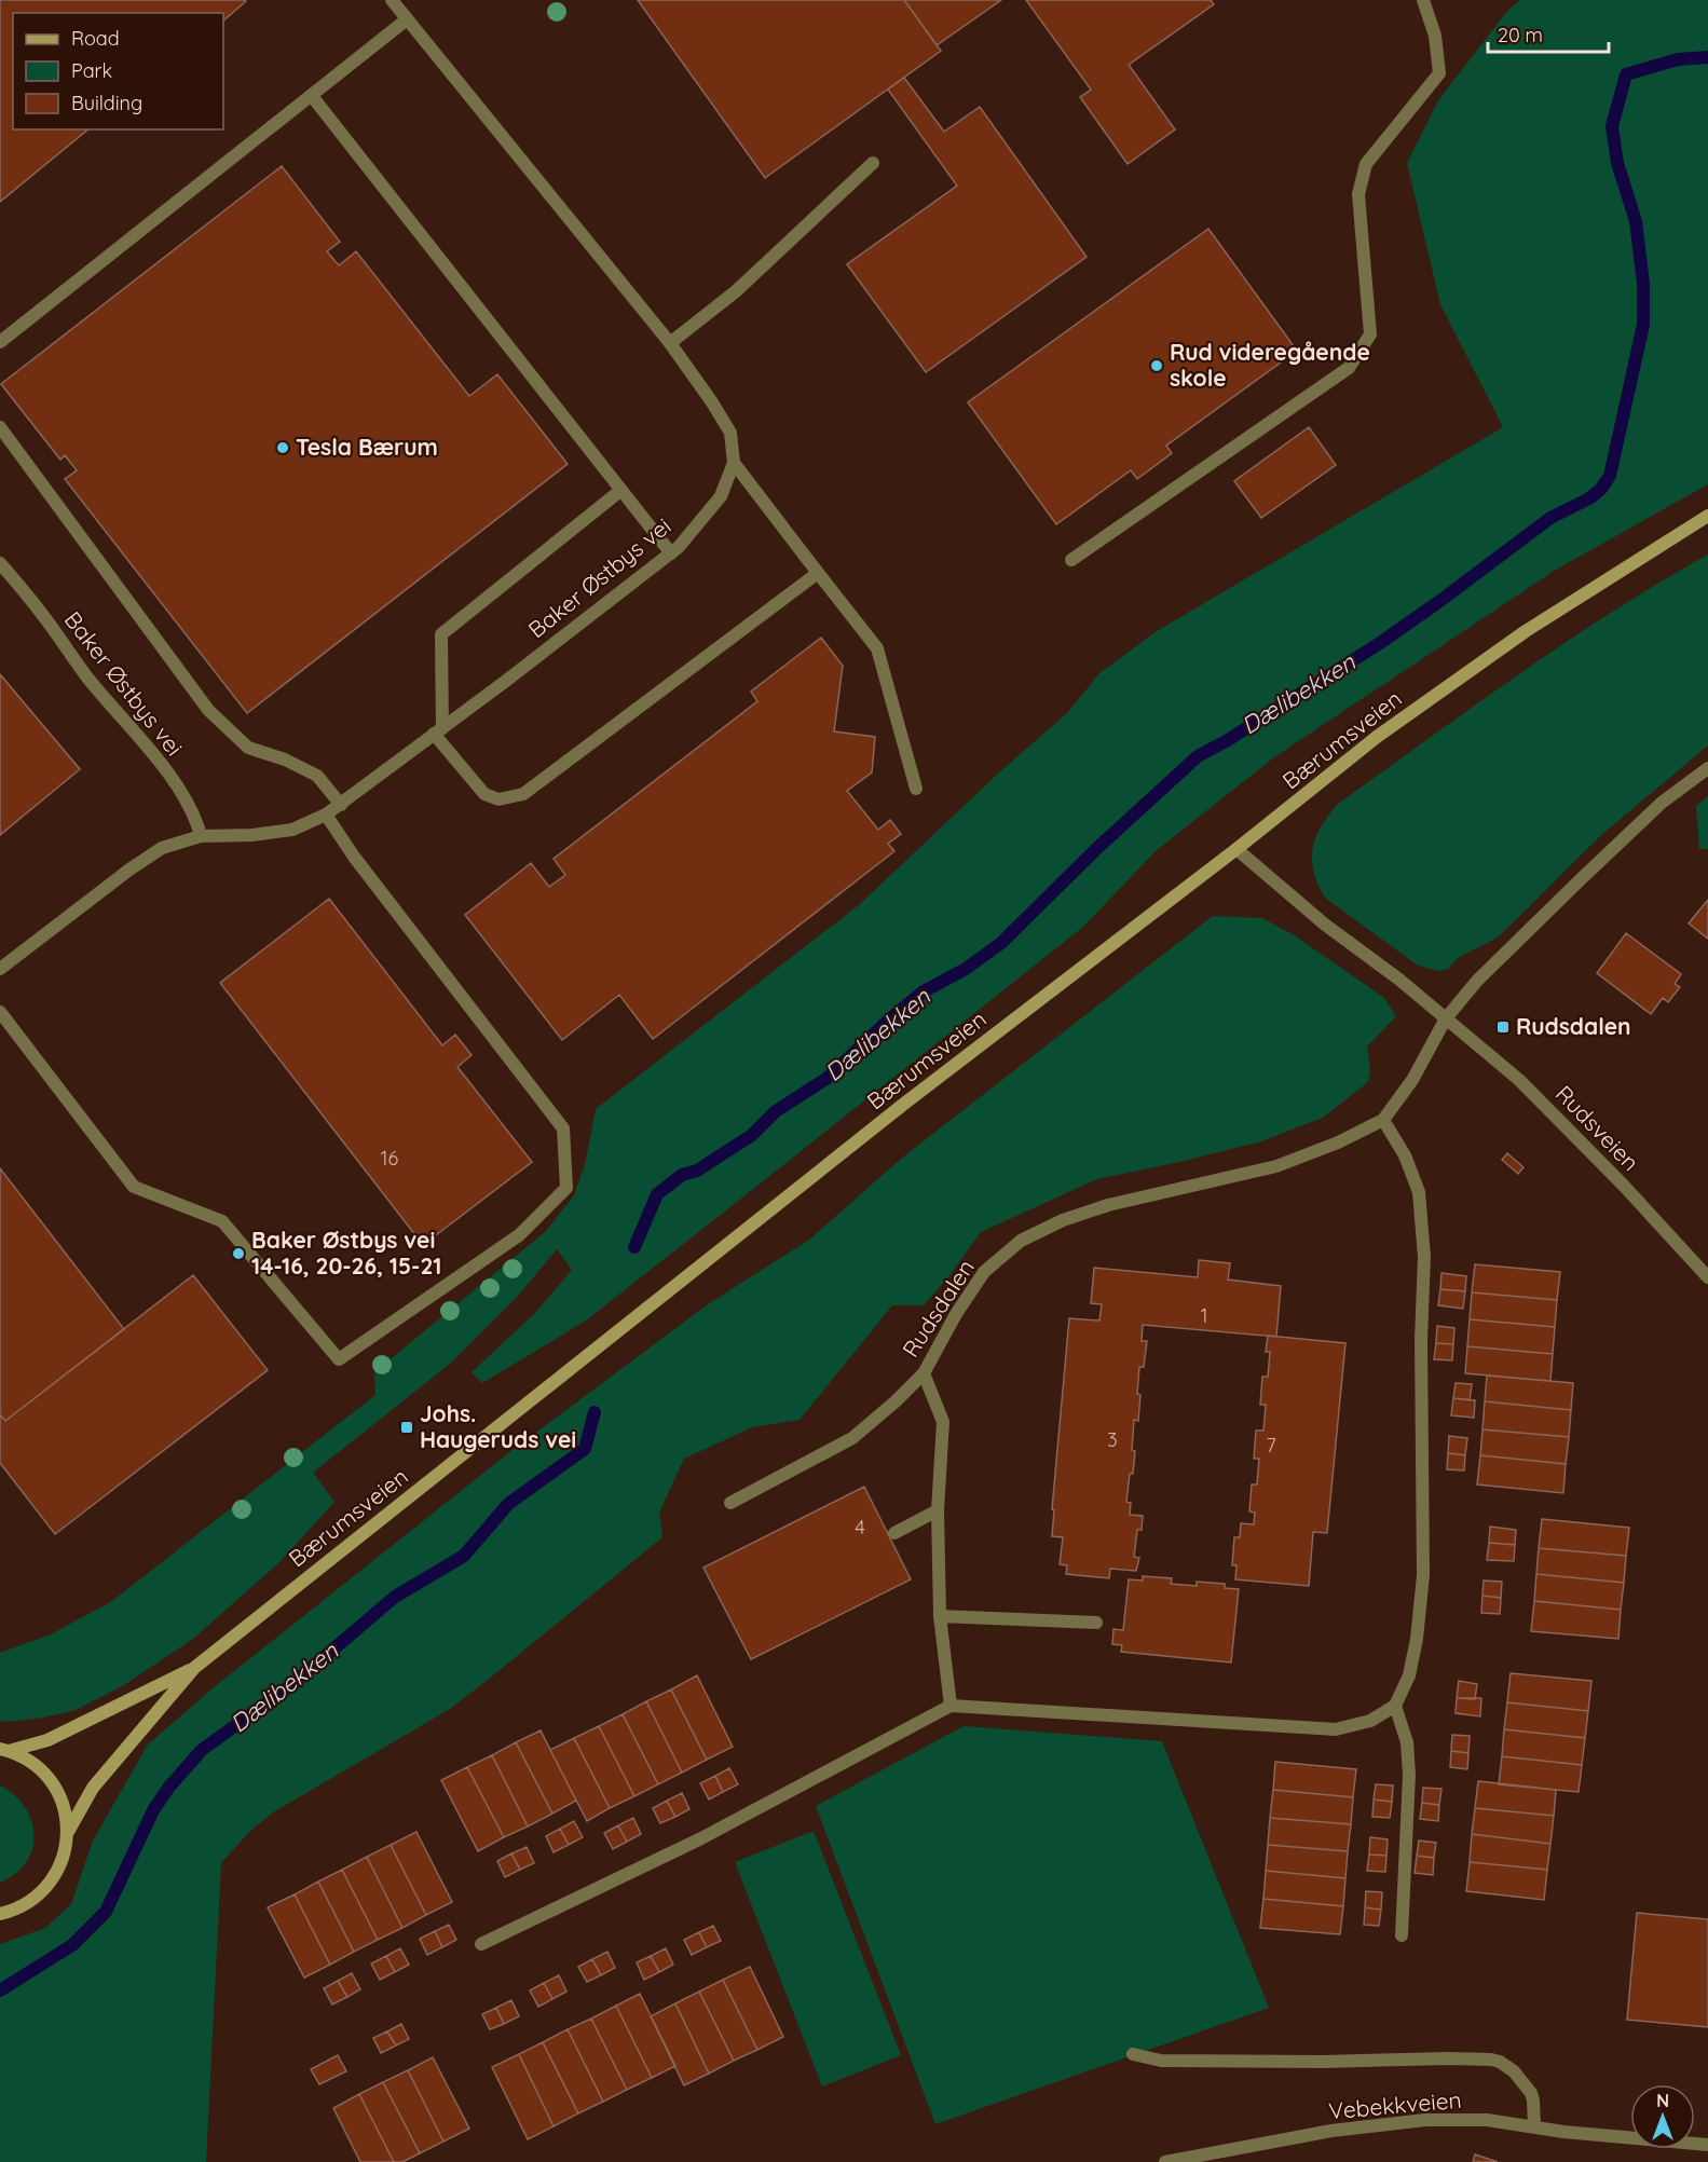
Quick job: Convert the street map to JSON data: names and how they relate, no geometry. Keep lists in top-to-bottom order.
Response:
{
  "streets": {
    "main road": ["Bærumsveien"],
    "street": [
      "Baker Østbys vei",
      "Rudsveien",
      "Rudsdalen",
      "Vebekkveien"
    ]
  },
  "crossings": [
    ["Bærumsveien", "Rudsveien"],
    ["Rudsveien", "Rudsdalen"]
  ],
  "water": ["Dælibekken"],
  "places": {
    "other": ["Rud videregående skole", "Tesla Bærum", "Baker Østbys vei 14-16, 20-26, 15-21"],
    "transit": ["Rudsdalen", "Johs. Haugeruds vei"]
  },
  "house_numbers": [
    "16",
    "1",
    "3",
    "7",
    "4"
  ],
  "legend": ["Road", "Park", "Building"],
  "scale_bar": "20 m",
  "north": "top"
}
